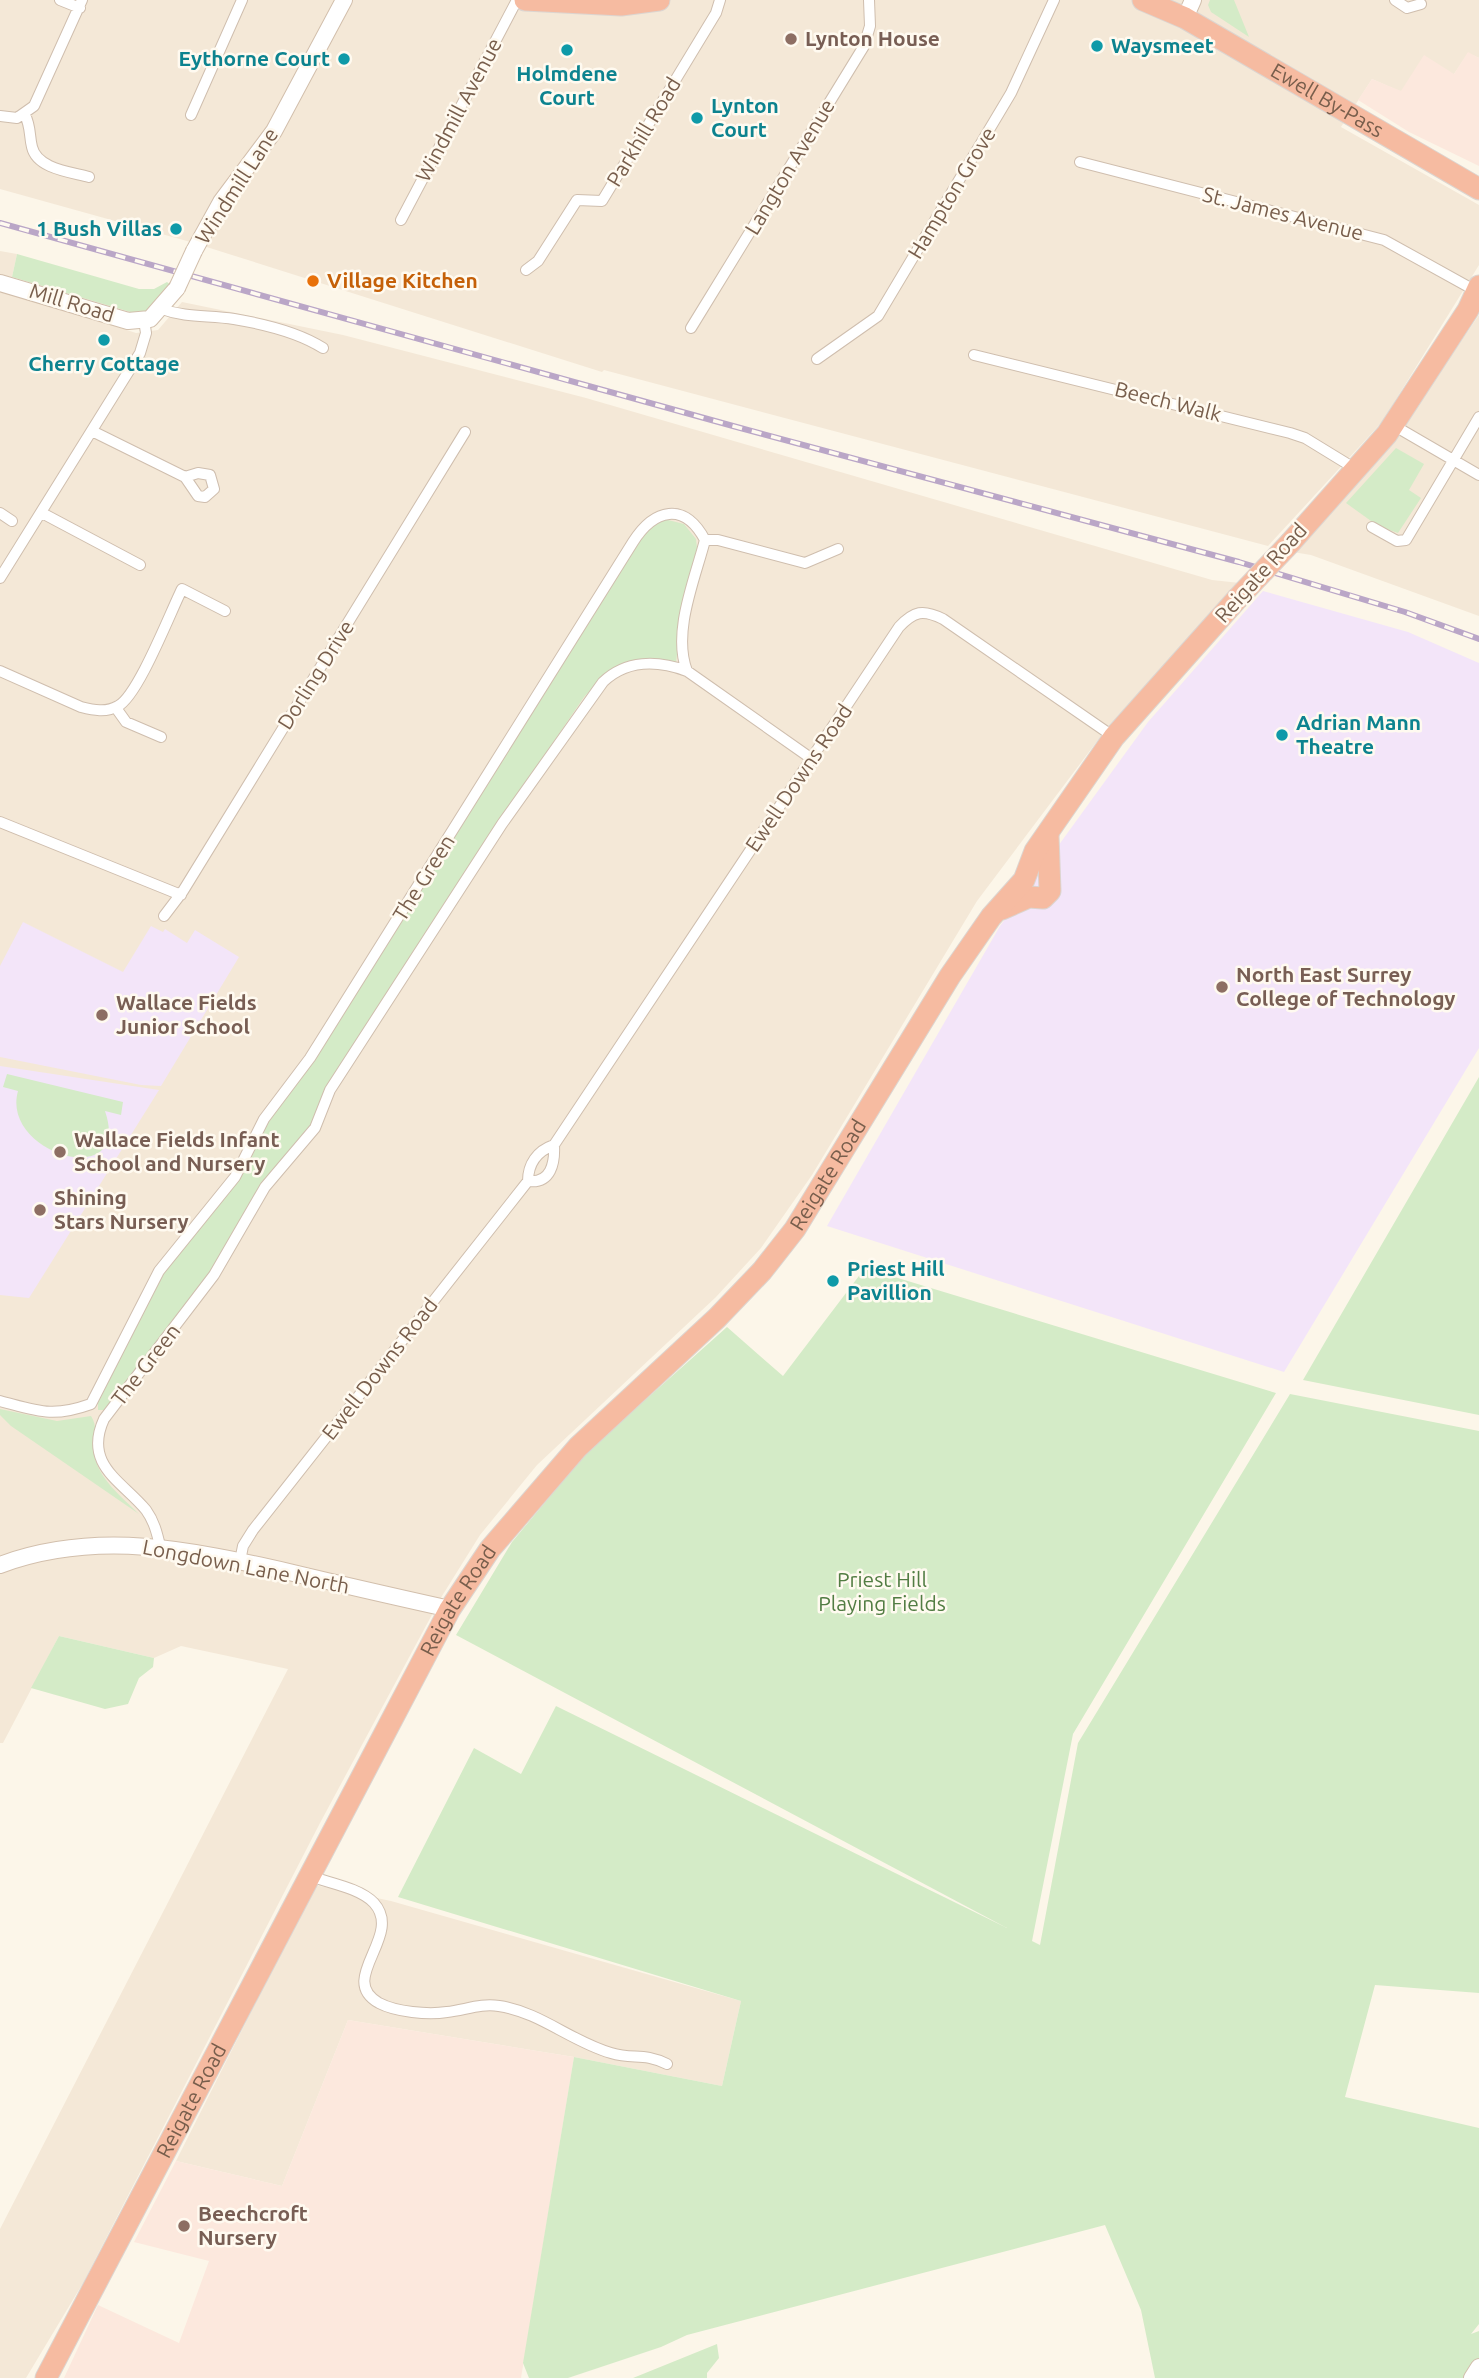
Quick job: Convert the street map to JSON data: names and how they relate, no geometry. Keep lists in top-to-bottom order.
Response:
{
  "streets": {
    "highway": ["Ewell By-Pass", "Reigate Road"],
    "main road": ["Windmill Lane", "Mill Road", "Longdown Lane North"],
    "street": [
      "Windmill Avenue",
      "Parkhill Road",
      "Langton Avenue",
      "Hampton Grove",
      "St. James Avenue",
      "Beech Walk",
      "Dorling Drive",
      "Ewell Downs Road",
      "The Green"
    ]
  },
  "crossings": [
    ["Windmill Lane", "Mill Road"],
    ["St. James Avenue", "Reigate Road"],
    ["Beech Walk", "Reigate Road"],
    ["Reigate Road", "Ewell Downs Road"],
    ["Reigate Road", "Longdown Lane North"],
    ["Ewell Downs Road", "The Green"],
    ["Ewell Downs Road", "Longdown Lane North"],
    ["The Green", "Longdown Lane North"]
  ],
  "parks": ["Priest Hill Playing Fields"],
  "places": [
    "Lynton House",
    "Waysmeet",
    "Holmdene Court",
    "Eythorne Court",
    "Lynton Court",
    "1 Bush Villas",
    "Village Kitchen",
    "Cherry Cottage",
    "Adrian Mann Theatre",
    "North East Surrey College of Technology",
    "Wallace Fields Junior School",
    "Wallace Fields Infant School and Nursery",
    "Shining Stars Nursery",
    "Priest Hill Pavillion",
    "Beechcroft Nursery"
  ]
}
